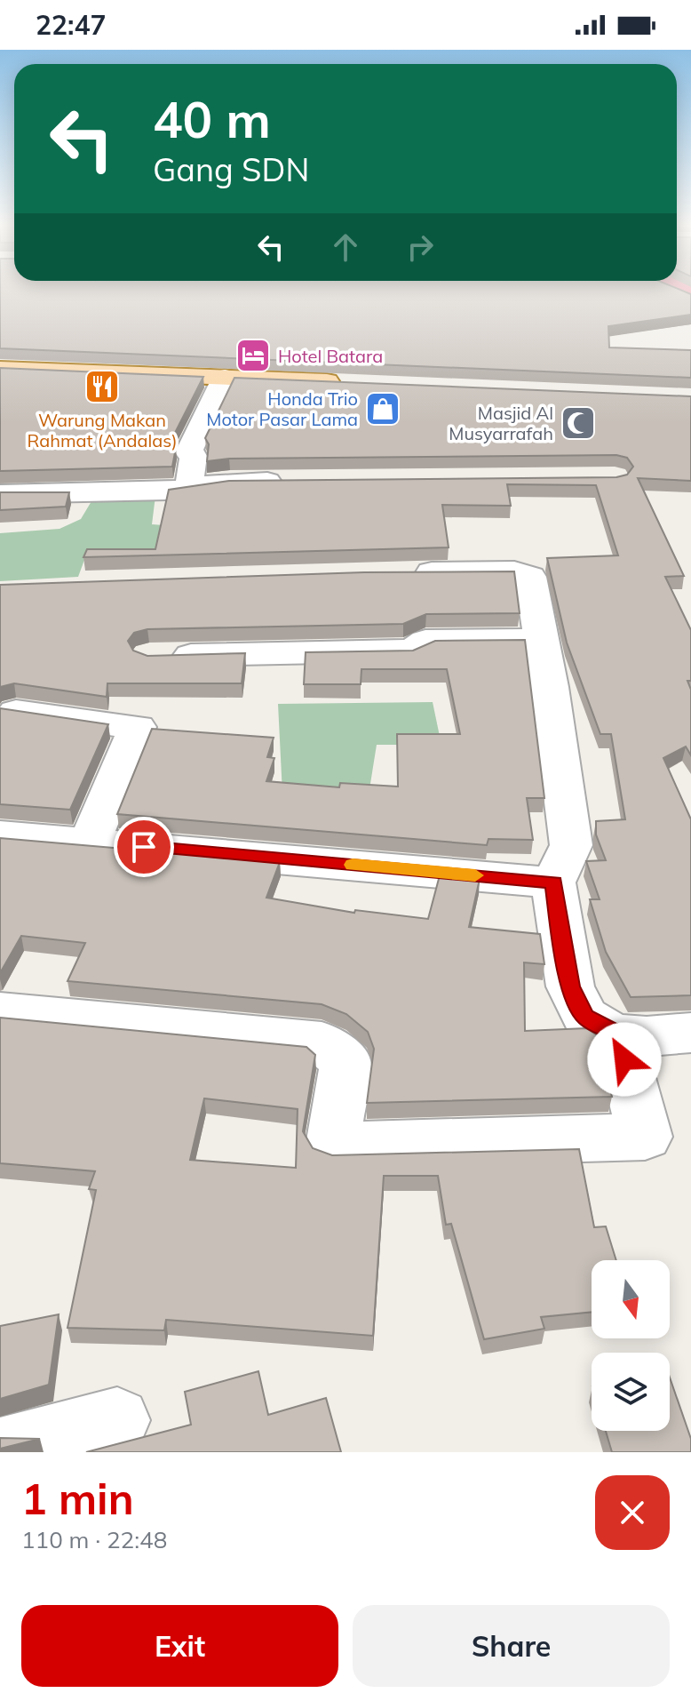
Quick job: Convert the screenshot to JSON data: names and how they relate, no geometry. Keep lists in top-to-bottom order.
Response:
{
  "places": {
    "hotel": ["Hotel Batara"],
    "restaurant": ["Warung Makan Rahmat (Andalas)"],
    "shop": ["Honda Trio Motor Pasar Lama"],
    "mosque": ["Masjid Al Musyarrafah"]
  },
  "north": "bottom",
  "page": {
    "status": "22:47",
    "turn": ["40 m", "Gang SDN"],
    "heading": ["1 min", "110 m · 22:48"],
    "buttons": ["Exit", "Share"]
  }
}
